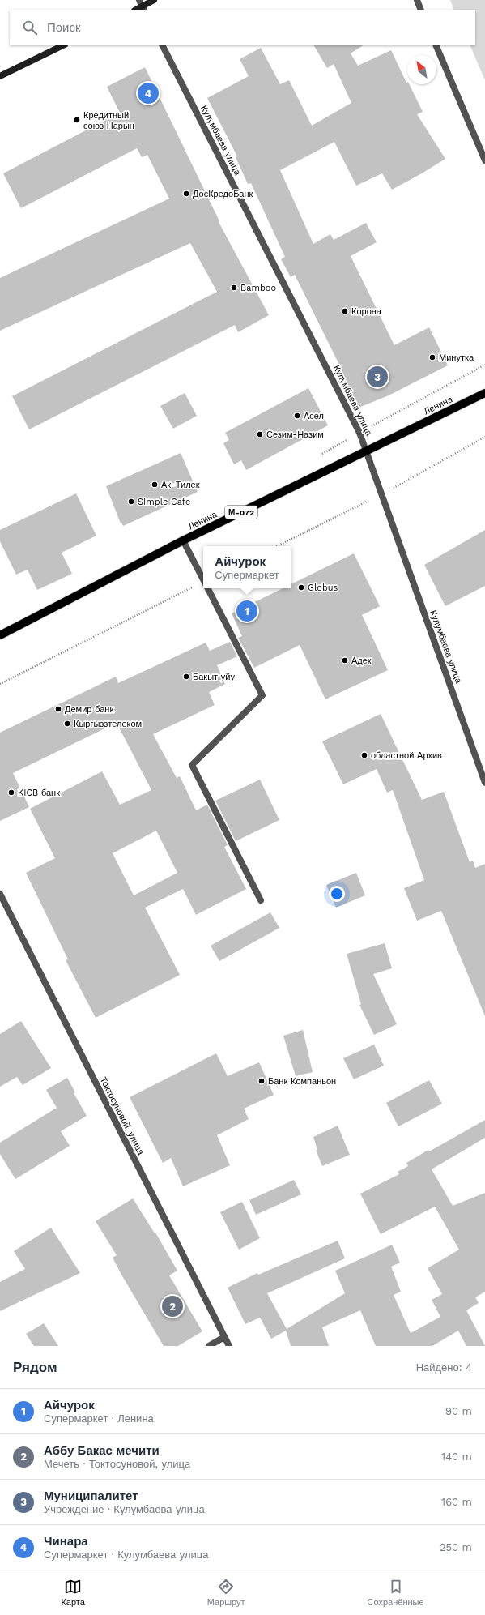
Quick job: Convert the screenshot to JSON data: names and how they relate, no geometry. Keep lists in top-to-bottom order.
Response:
{
  "streets": {
    "main road": ["Ленина", "М-072"],
    "street": ["Кулумбаева улица", "Токтосуновой, улица"]
  },
  "crossings": [
    ["Кулумбаева улица", "Ленина"]
  ],
  "places": [
    "Кредитный союз Нарын",
    "ДосКредоБанк",
    "Bamboo",
    "Корона",
    "Минутка",
    "Асел",
    "Сезим-Назим",
    "Ак-Тилек",
    "SImple Cafe",
    "Globus",
    "Адек",
    "Бакыт уйу",
    "Демир банк",
    "Кыргыззтелеком",
    "областной Архив",
    "KICB банк",
    "Банк Компаньон"
  ],
  "north": "top left",
  "page": {
    "search": "Поиск",
    "pins": [
      "4",
      "3",
      "1",
      "2"
    ],
    "popup": ["Айчурок", "Супермаркет"],
    "heading": ["Рядом", "Найдено: 4"],
    "list": [
      {
        "mark": "1",
        "name": "Айчурок",
        "note": "Супермаркет · Ленина",
        "value": "90 m"
      },
      {
        "mark": "2",
        "name": "Аббу Бакас мечити",
        "note": "Мечеть · Токтосуновой, улица",
        "value": "140 m"
      },
      {
        "mark": "3",
        "name": "Муниципалитет",
        "note": "Учреждение · Кулумбаева улица",
        "value": "160 m"
      },
      {
        "mark": "4",
        "name": "Чинара",
        "note": "Супермаркет · Кулумбаева улица",
        "value": "250 m"
      }
    ],
    "nav": ["Карта", "Маршрут", "Сохранённые"]
  }
}
